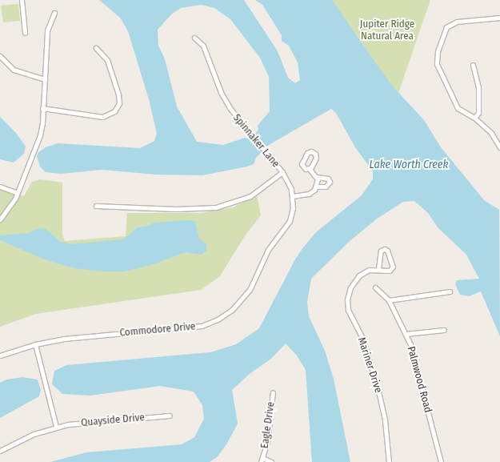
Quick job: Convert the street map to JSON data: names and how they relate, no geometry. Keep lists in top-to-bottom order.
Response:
{
  "streets": {
    "street": [
      "Spinnaker Lane",
      "Commodore Drive",
      "Mariner Drive",
      "Palmwood Road",
      "Quayside Drive",
      "Eagle Drive"
    ]
  },
  "crossings": [
    ["Spinnaker Lane", "Commodore Drive"]
  ],
  "water": ["Lake Worth Creek"],
  "parks": ["Jupiter Ridge Natural Area"]
}
